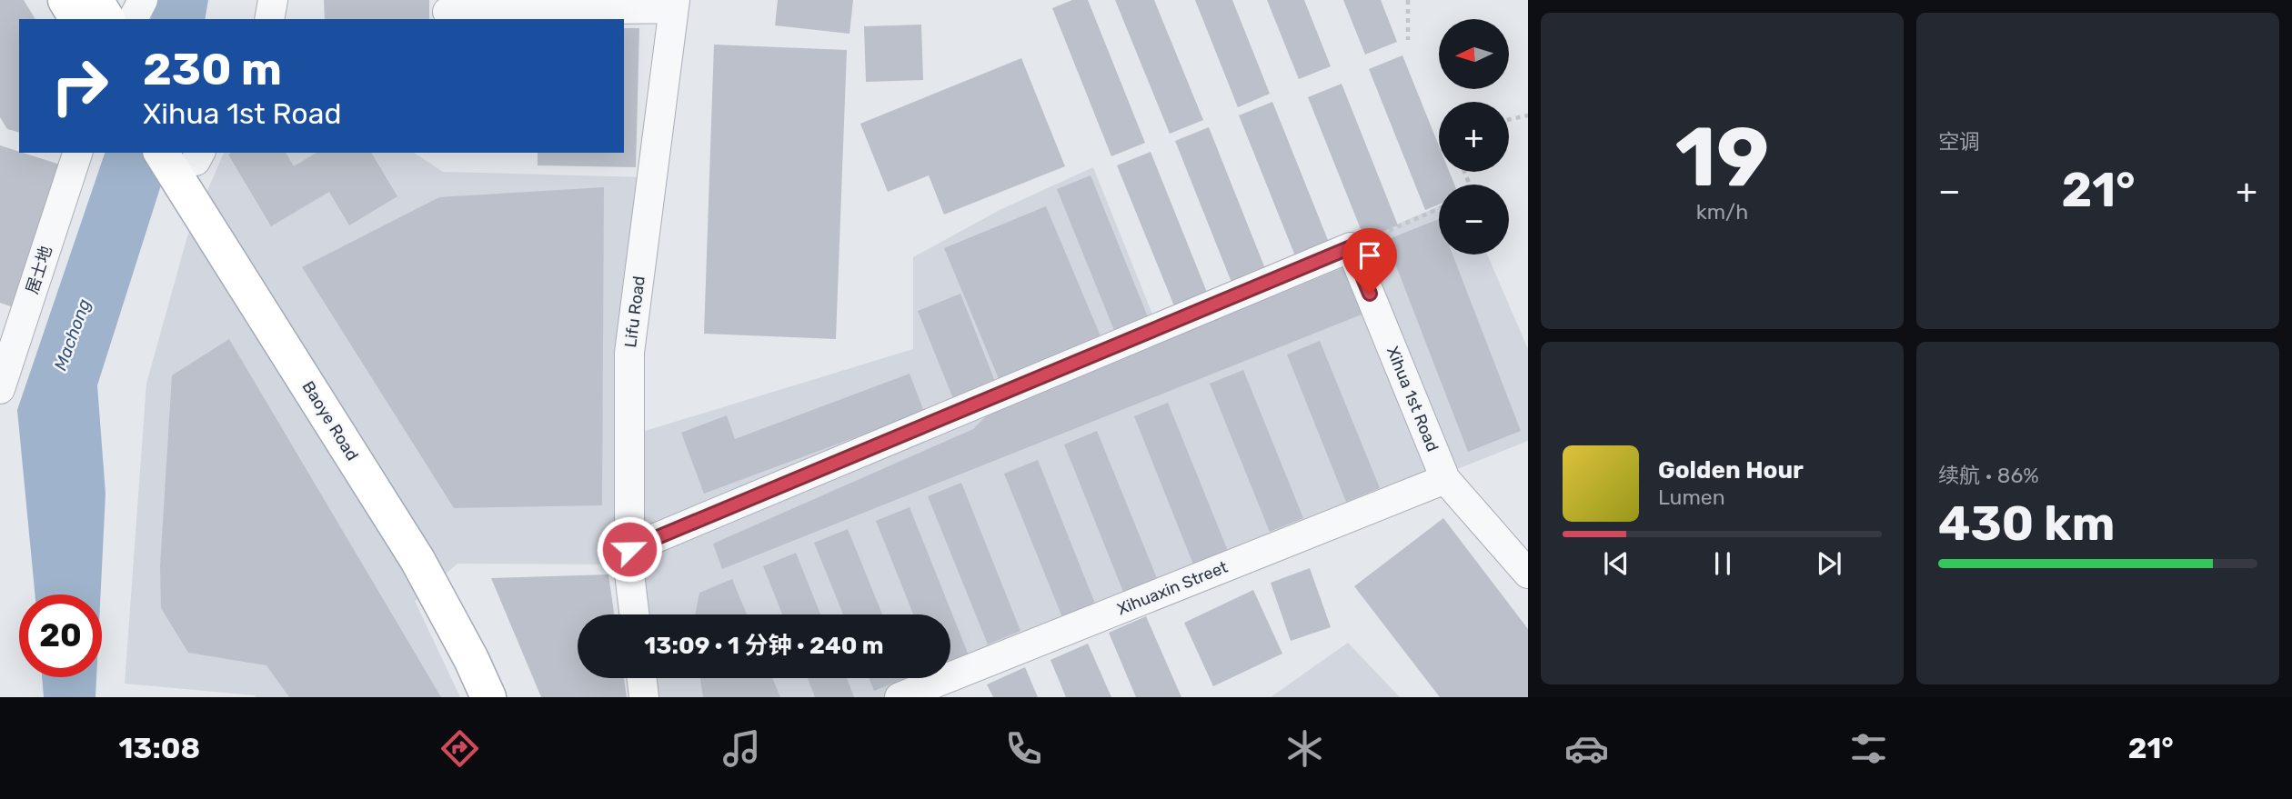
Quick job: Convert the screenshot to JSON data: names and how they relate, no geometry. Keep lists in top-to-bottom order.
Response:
{
  "streets": {
    "main road": ["Baoye Road"],
    "street": [
      "居士地",
      "Lifu Road",
      "Xihua 1st Road",
      "Xihuaxin Street"
    ]
  },
  "crossings": [
    ["Xihua 1st Road", "Xihuaxin Street"]
  ],
  "water": ["Machong"],
  "north": "left",
  "page": {
    "tile": [
      ["19", "km/h"],
      "空调",
      ["续航 · 86%", "430 km"]
    ],
    "map_buttons": ["+", "−"],
    "turn": ["230 m", "Xihua 1st Road"],
    "heat": ["−", "21°", "+"],
    "song": ["Golden Hour", "Lumen"],
    "limit": "20",
    "trip": "13:09 · 1 分钟 · 240 m",
    "tabs": ["13:08", "21°"]
  }
}
